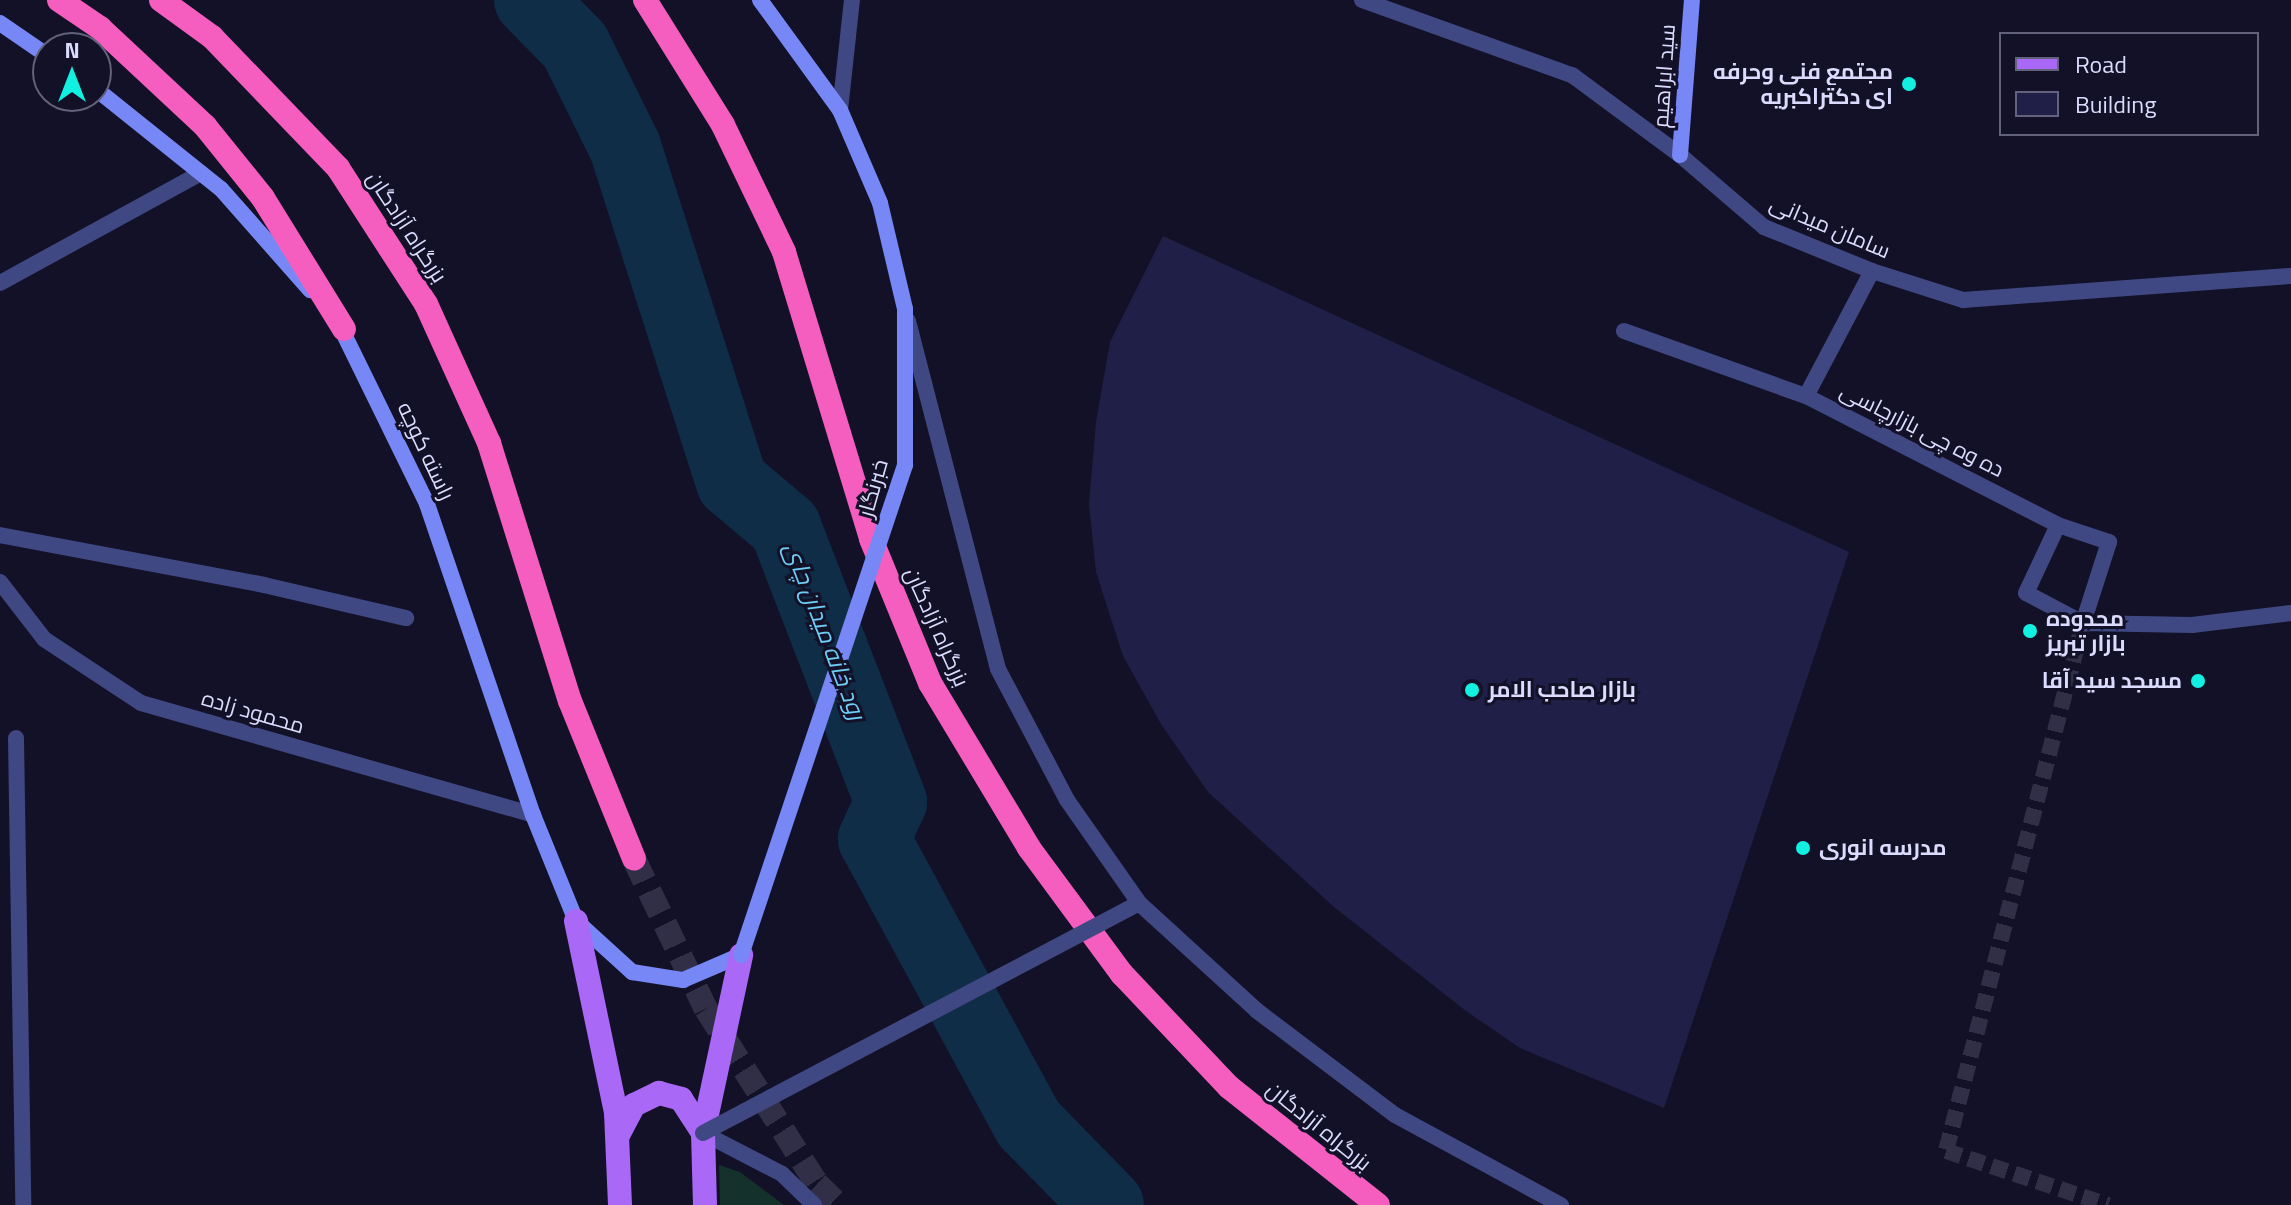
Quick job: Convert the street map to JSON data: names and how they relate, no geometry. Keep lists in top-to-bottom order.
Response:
{
  "streets": {
    "highway": ["بزرگراه آزادگان"],
    "main road": ["سید ابراهیم", "راسته کوچه", "خبرنگار"],
    "street": ["سامان میدانی", "ده وه چی بازارچاسی", "محمود زاده"]
  },
  "crossings": [
    ["سید ابراهیم", "سامان میدانی"],
    ["سامان میدانی", "ده وه چی بازارچاسی"],
    ["راسته کوچه", "محمود زاده"]
  ],
  "water": ["رود خانه میدان چای"],
  "places": [
    "مجتمع فنی وحرفه ای دکتراکبریه",
    "محدوده بازار تبریز",
    "مسجد سید آقا",
    "بازار صاحب الامر",
    "مدرسه انوری"
  ],
  "legend": ["Road", "Building"],
  "north": "top"
}
